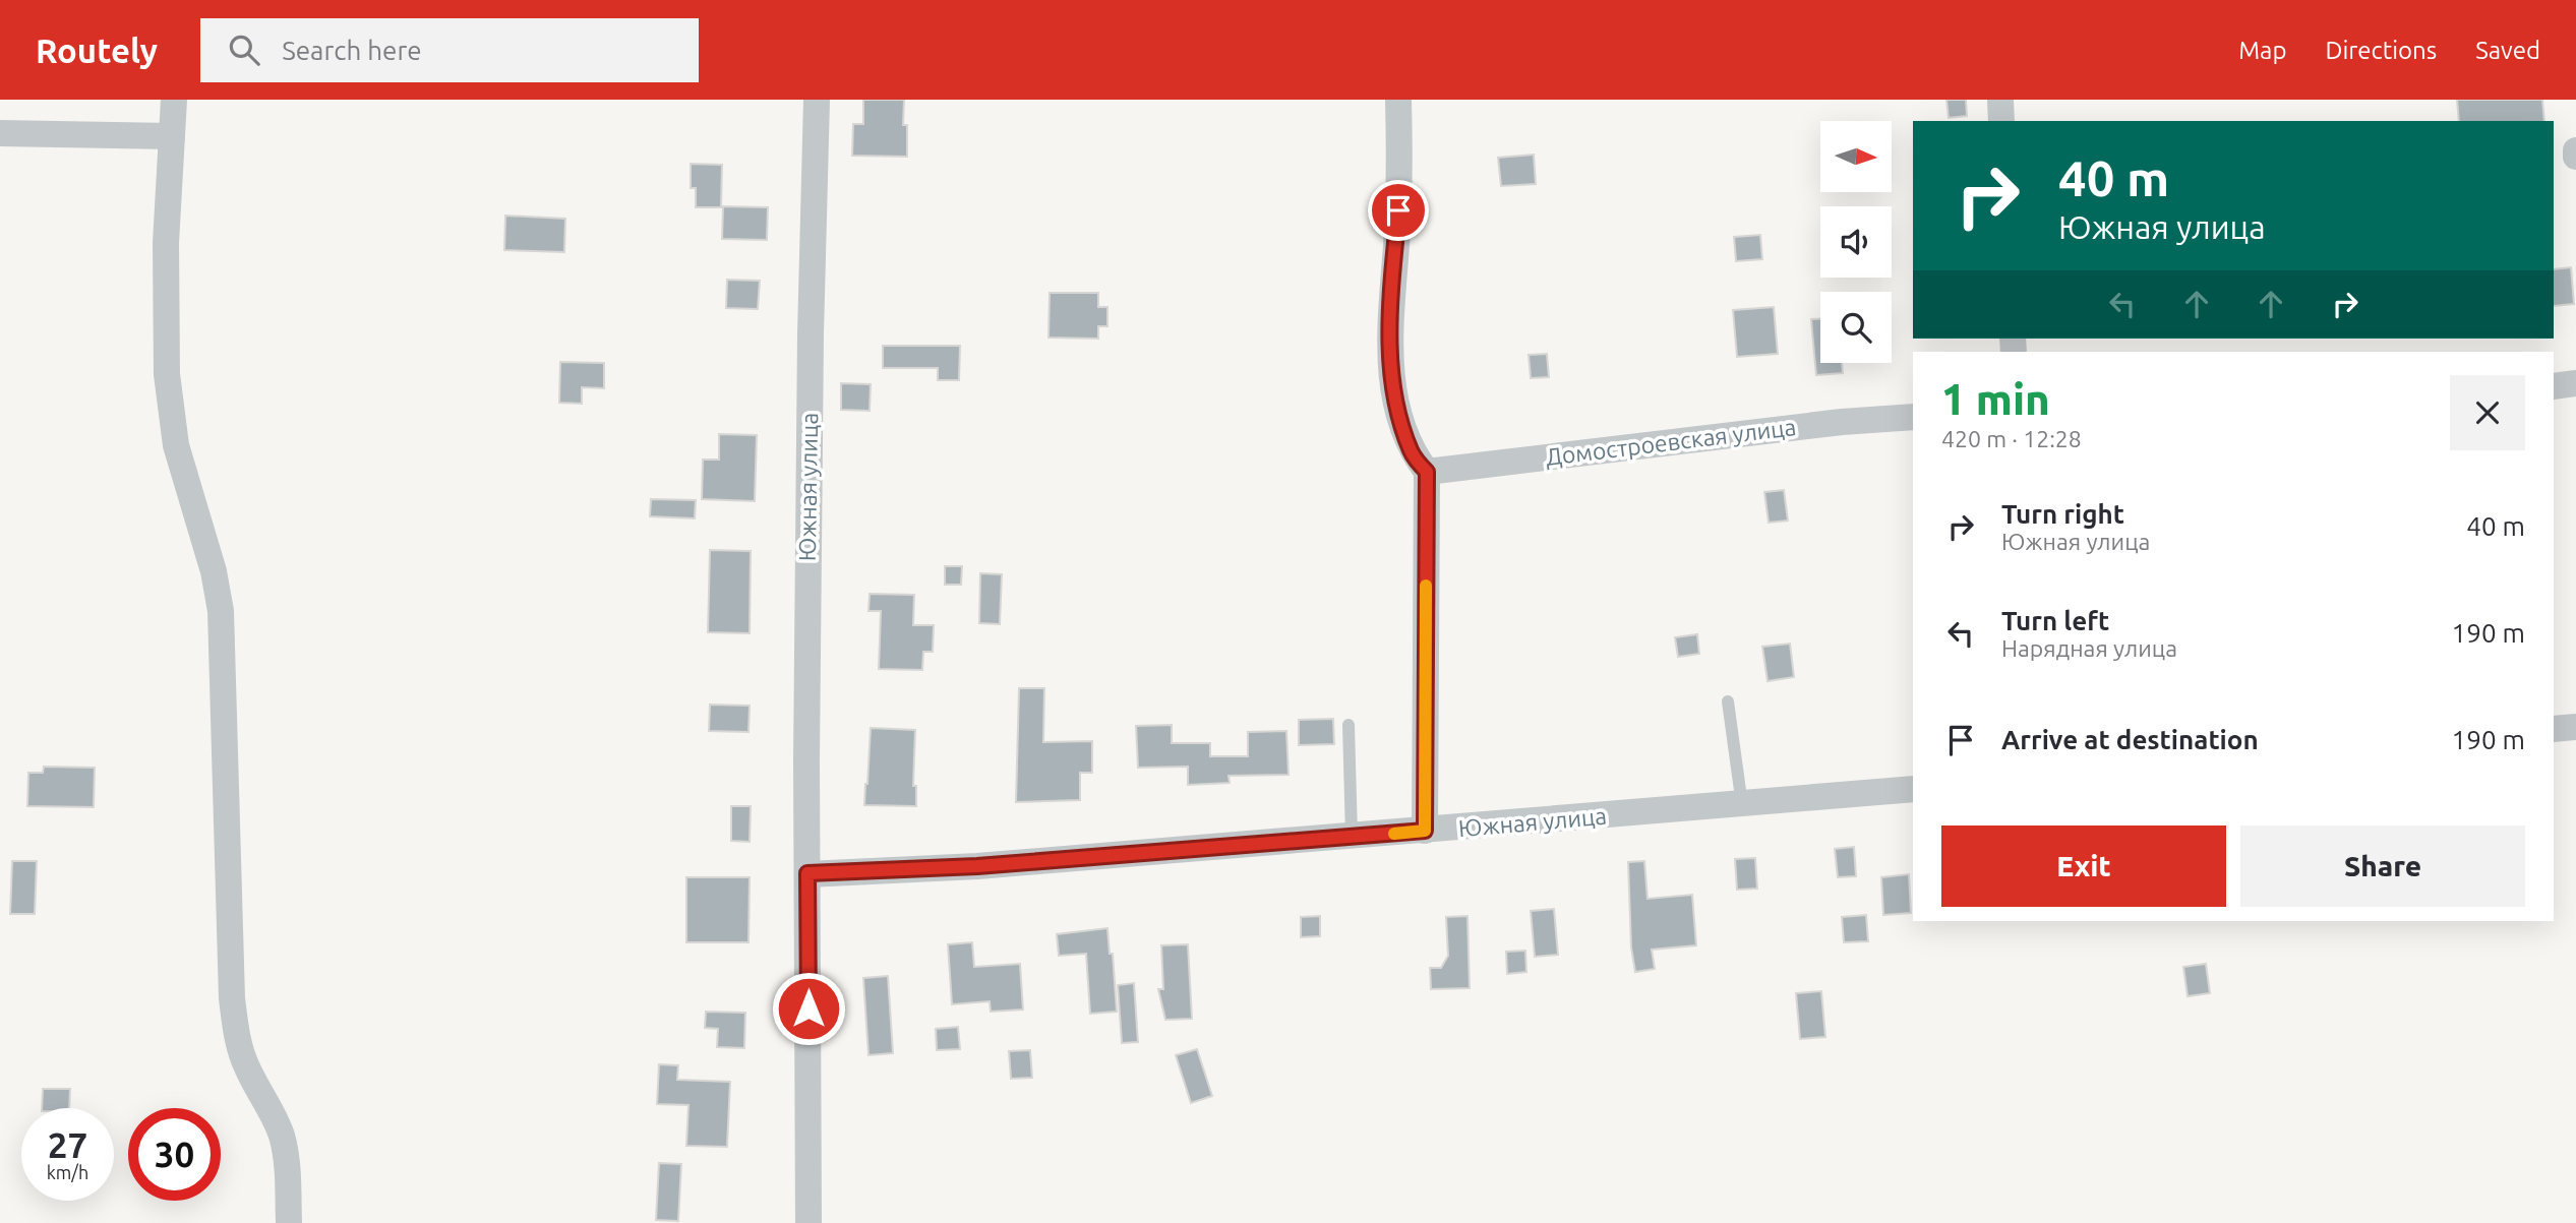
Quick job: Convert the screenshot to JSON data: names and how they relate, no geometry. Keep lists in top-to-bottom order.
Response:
{
  "streets": {
    "street": ["Домостроевская улица", "Южная улица"]
  },
  "north": "right",
  "page": {
    "header": "Routely",
    "search": "Search here",
    "nav": ["Map", "Directions", "Saved"],
    "turn": ["40 m", "Южная улица"],
    "heading": ["1 min", "420 m · 12:28"],
    "list": [
      {
        "name": "Turn right",
        "note": "Южная улица",
        "value": "40 m"
      },
      {
        "name": "Turn left",
        "note": "Нарядная улица",
        "value": "190 m"
      },
      {
        "name": "Arrive at destination",
        "value": "190 m"
      }
    ],
    "buttons": ["Exit", "Share"],
    "speed": "27 km/h",
    "limit": "30"
  }
}
